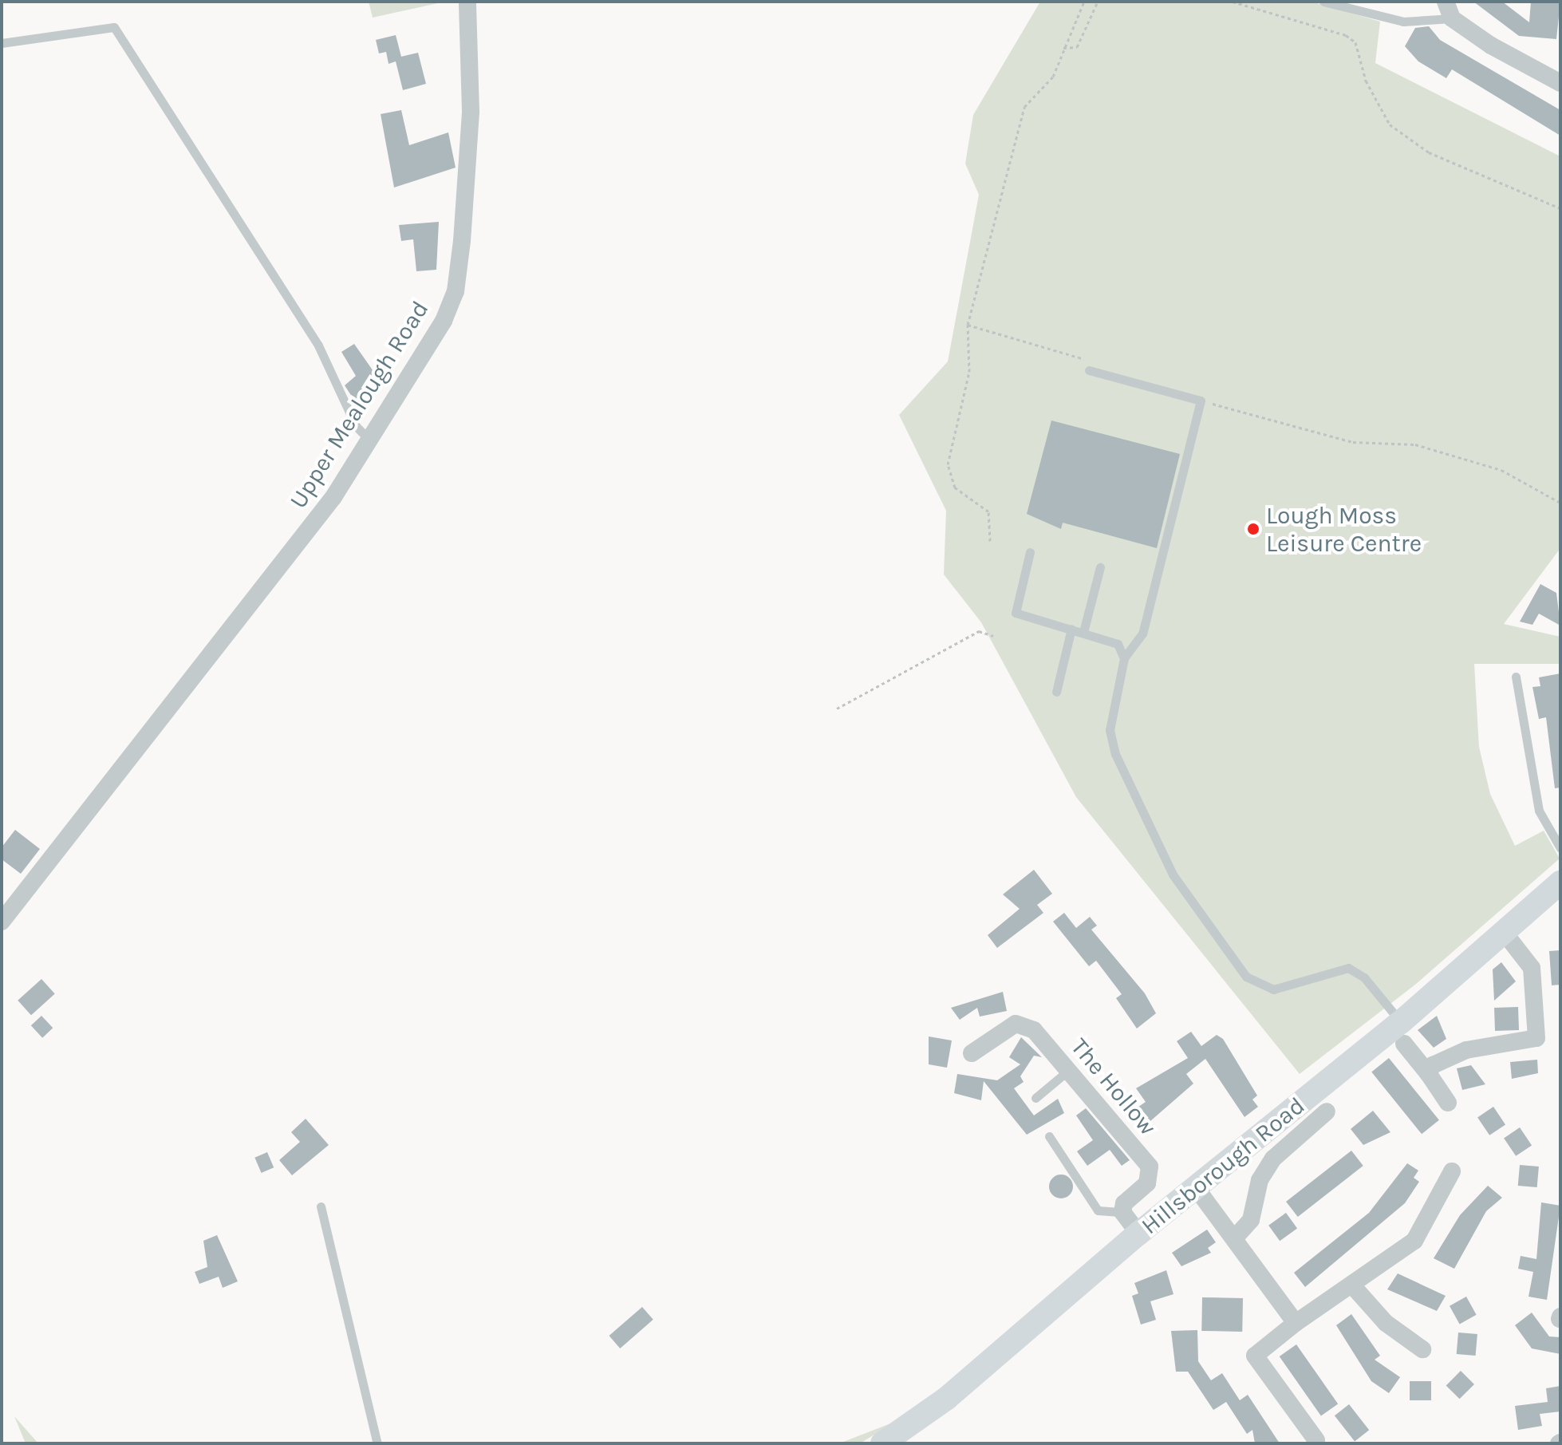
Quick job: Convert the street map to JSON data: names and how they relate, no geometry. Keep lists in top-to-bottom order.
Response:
{
  "streets": {
    "main road": ["Hillsborough Road"],
    "street": ["Upper Mealough Road", "The Hollow"]
  },
  "places": ["Lough Moss Leisure Centre"]
}
